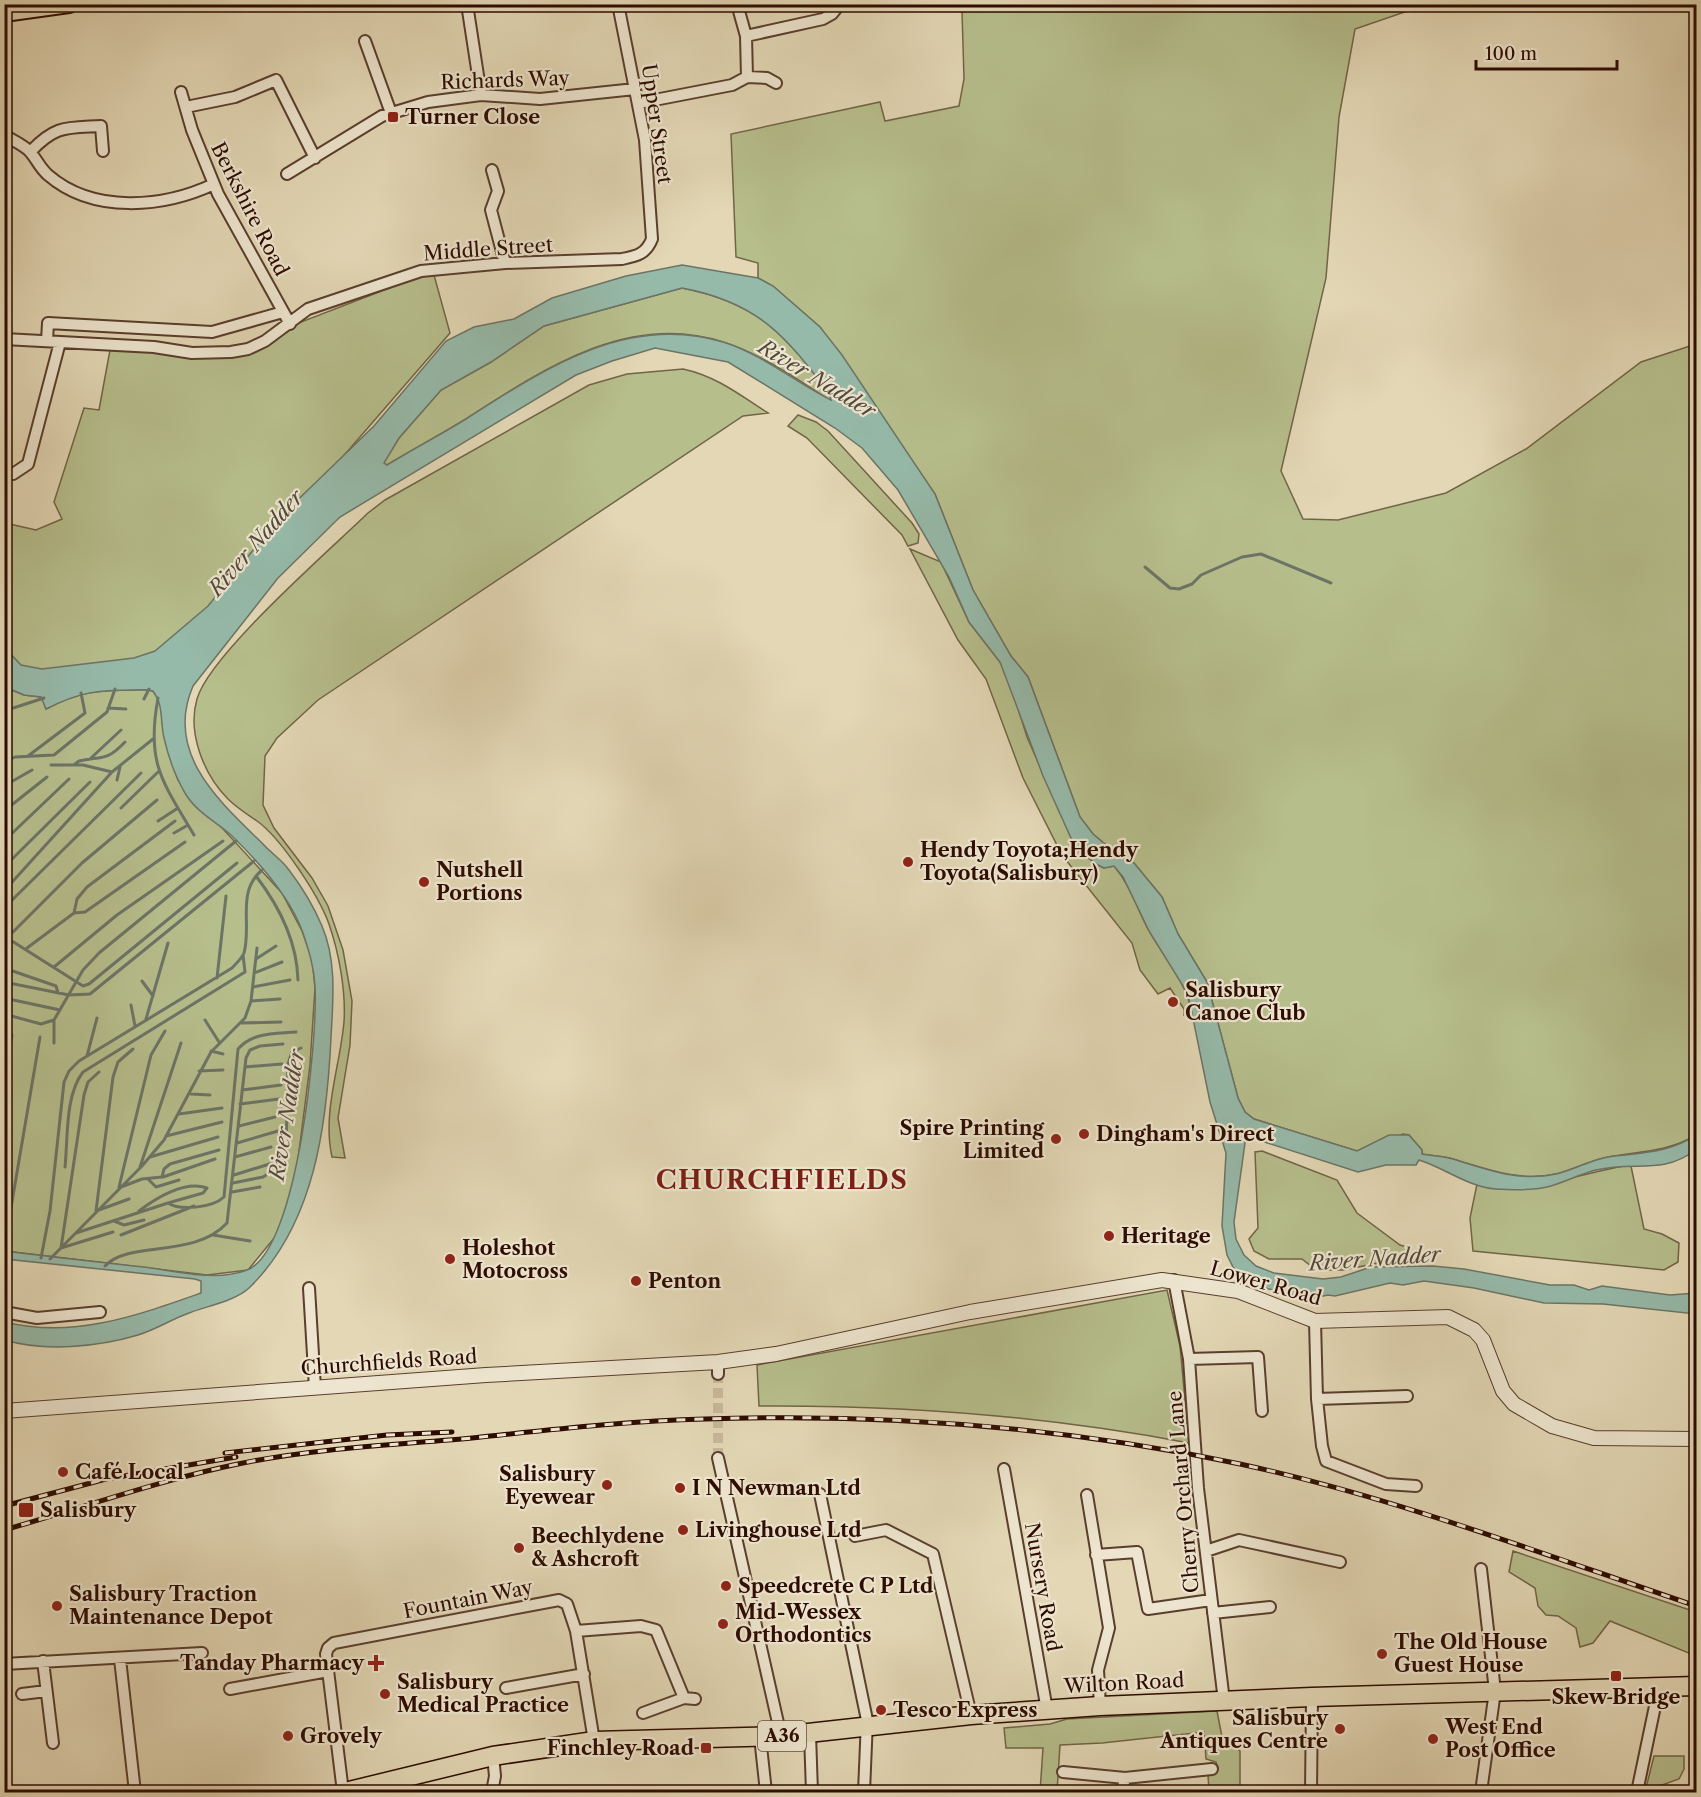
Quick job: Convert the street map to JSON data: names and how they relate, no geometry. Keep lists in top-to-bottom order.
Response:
{
  "streets": {
    "highway": ["Wilton Road", "A36"],
    "street": [
      "Richards Way",
      "Upper Street",
      "Berkshire Road",
      "Middle Street",
      "Lower Road",
      "Churchfields Road",
      "Cherry Orchard Lane",
      "Nursery Road",
      "Fountain Way"
    ]
  },
  "crossings": [
    ["Richards Way", "Upper Street"],
    ["Upper Street", "Middle Street"],
    ["Berkshire Road", "Middle Street"],
    ["Lower Road", "Churchfields Road"],
    ["Lower Road", "Cherry Orchard Lane"],
    ["Cherry Orchard Lane", "Wilton Road"],
    ["Nursery Road", "Wilton Road"],
    ["Fountain Way", "Wilton Road"]
  ],
  "districts": ["CHURCHFIELDS"],
  "water": ["River Nadder"],
  "places": {
    "transit": [
      "Turner Close",
      "Salisbury",
      "Skew Bridge",
      "Finchley Road"
    ],
    "other": [
      "Hendy Toyota;Hendy Toyota(Salisbury)",
      "Nutshell Portions",
      "Salisbury Canoe Club",
      "Dingham's Direct",
      "Spire Printing Limited",
      "Heritage",
      "Holeshot Motocross",
      "Penton",
      "Café Local",
      "Salisbury Eyewear",
      "I N Newman Ltd",
      "Livinghouse Ltd",
      "Beechlydene & Ashcroft",
      "Speedcrete C P Ltd",
      "Salisbury Traction Maintenance Depot",
      "Mid-Wessex Orthodontics",
      "The Old House Guest House",
      "Salisbury Medical Practice",
      "Tesco Express",
      "Salisbury Antiques Centre",
      "Grovely",
      "West End Post Office"
    ],
    "health": ["Tanday Pharmacy"]
  },
  "scale_bar": "100 m"
}
